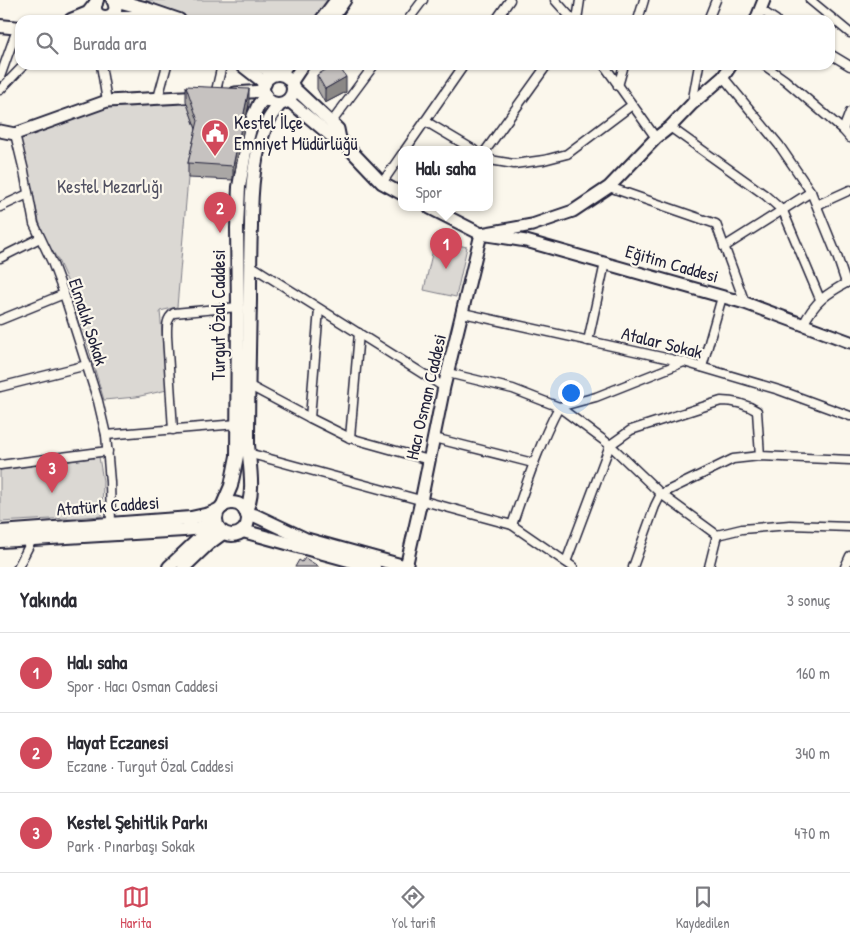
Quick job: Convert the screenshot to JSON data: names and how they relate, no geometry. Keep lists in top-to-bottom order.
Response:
{
  "streets": {
    "main road": [
      "Eğitim Caddesi",
      "Turgut Özal Caddesi",
      "Hacı Osman Caddesi",
      "Atatürk Caddesi"
    ],
    "street": ["Elmalık Sokak", "Atalar Sokak"]
  },
  "crossings": [
    ["Eğitim Caddesi", "Hacı Osman Caddesi"],
    ["Turgut Özal Caddesi", "Atatürk Caddesi"],
    ["Elmalık Sokak", "Atatürk Caddesi"],
    ["Atalar Sokak", "Hacı Osman Caddesi"]
  ],
  "parks": ["Kestel Mezarlığı"],
  "places": {
    "public building": ["Kestel İlçe Emniyet Müdürlüğü"]
  },
  "page": {
    "search": "Burada ara",
    "popup": ["Halı saha", "Spor"],
    "pins": ["2", "1", "3"],
    "heading": ["Yakında", "3 sonuç"],
    "list": [
      {
        "mark": "1",
        "name": "Halı saha",
        "note": "Spor · Hacı Osman Caddesi",
        "value": "160 m"
      },
      {
        "mark": "2",
        "name": "Hayat Eczanesi",
        "note": "Eczane · Turgut Özal Caddesi",
        "value": "340 m"
      },
      {
        "mark": "3",
        "name": "Kestel Şehitlik Parkı",
        "note": "Park · Pınarbaşı Sokak",
        "value": "470 m"
      }
    ],
    "nav": ["Harita", "Yol tarifi", "Kaydedilen"]
  }
}
